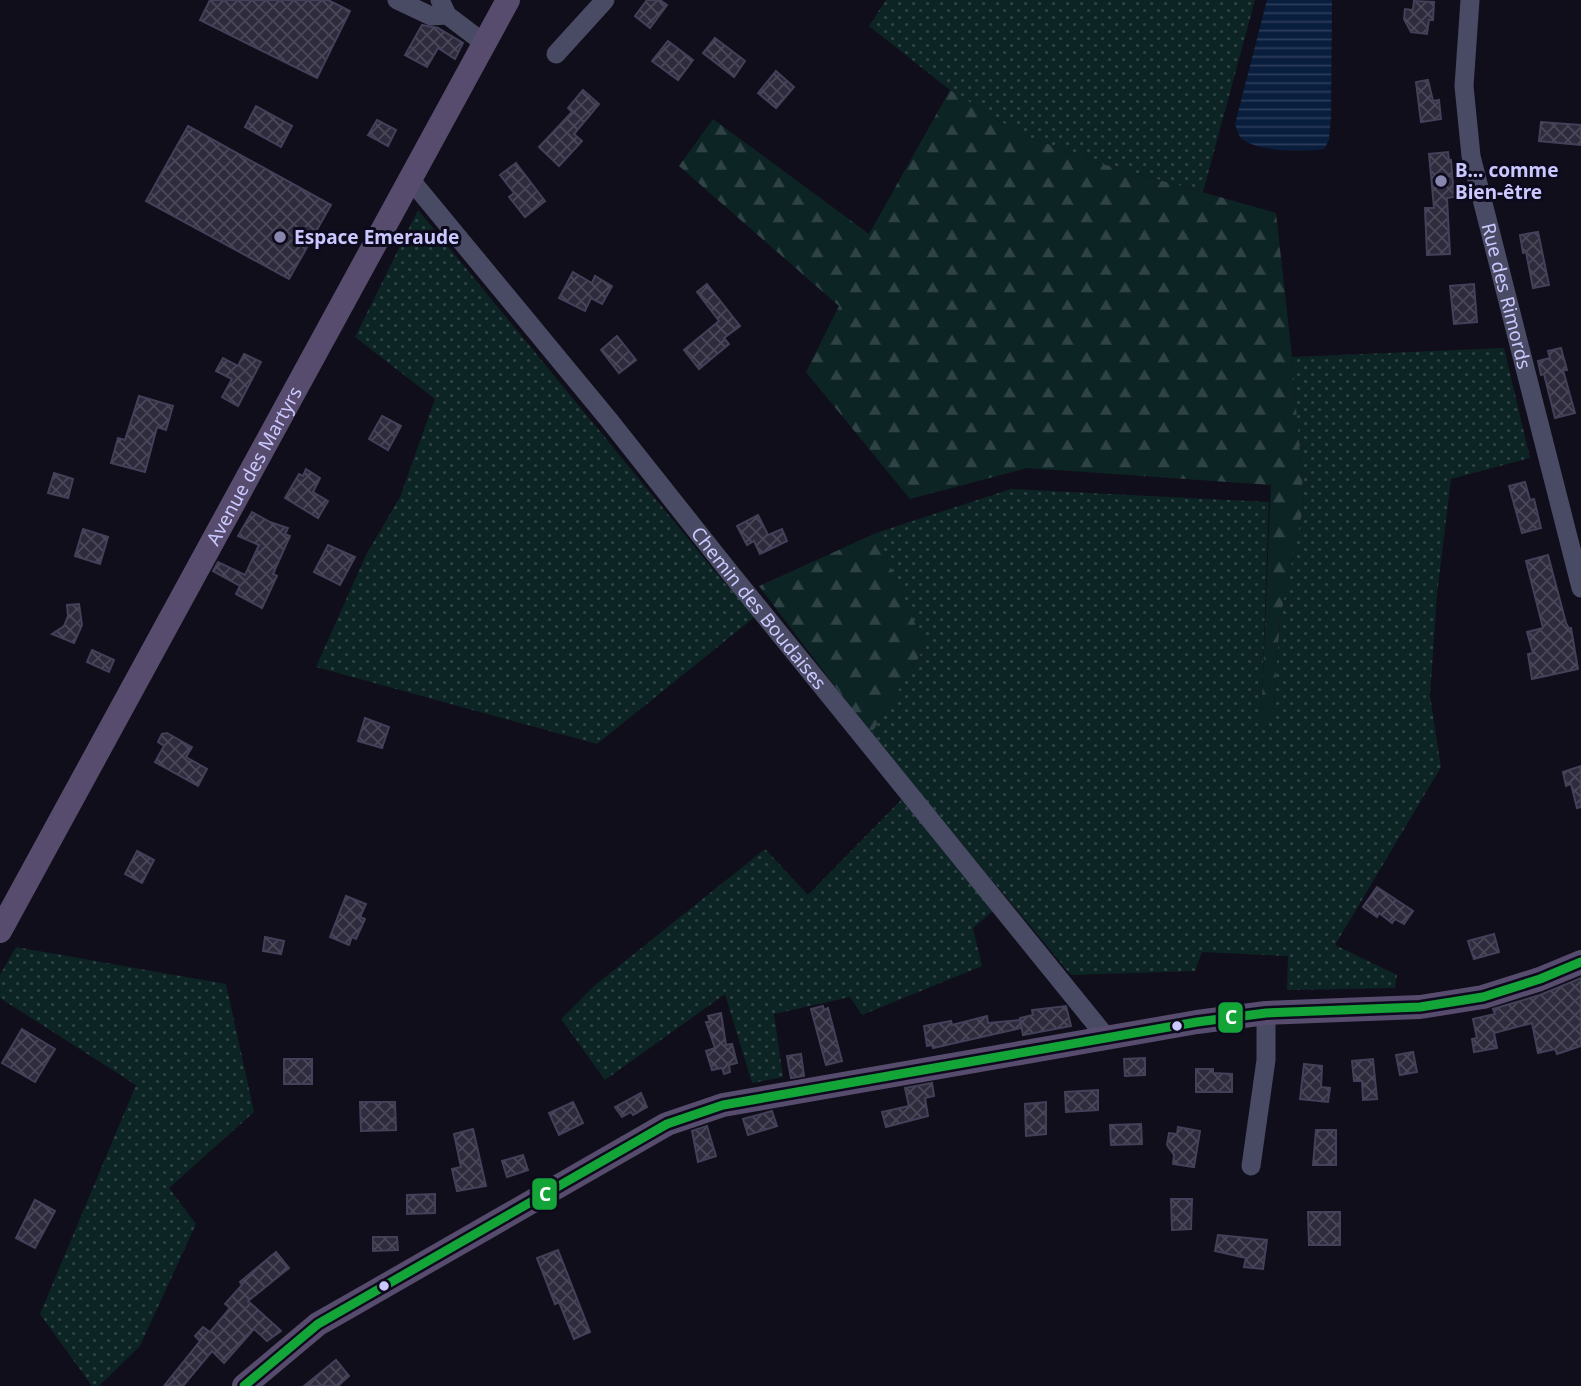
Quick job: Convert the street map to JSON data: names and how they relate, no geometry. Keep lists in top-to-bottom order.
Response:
{
  "streets": {
    "main road": ["Avenue des Martyrs"],
    "street": ["Rue des Rimords", "Chemin des Boudaises"]
  },
  "crossings": [
    ["Avenue des Martyrs", "Chemin des Boudaises"]
  ],
  "places": ["B... comme Bien-être", "Espace Emeraude"],
  "lines": ["transit line C"]
}
